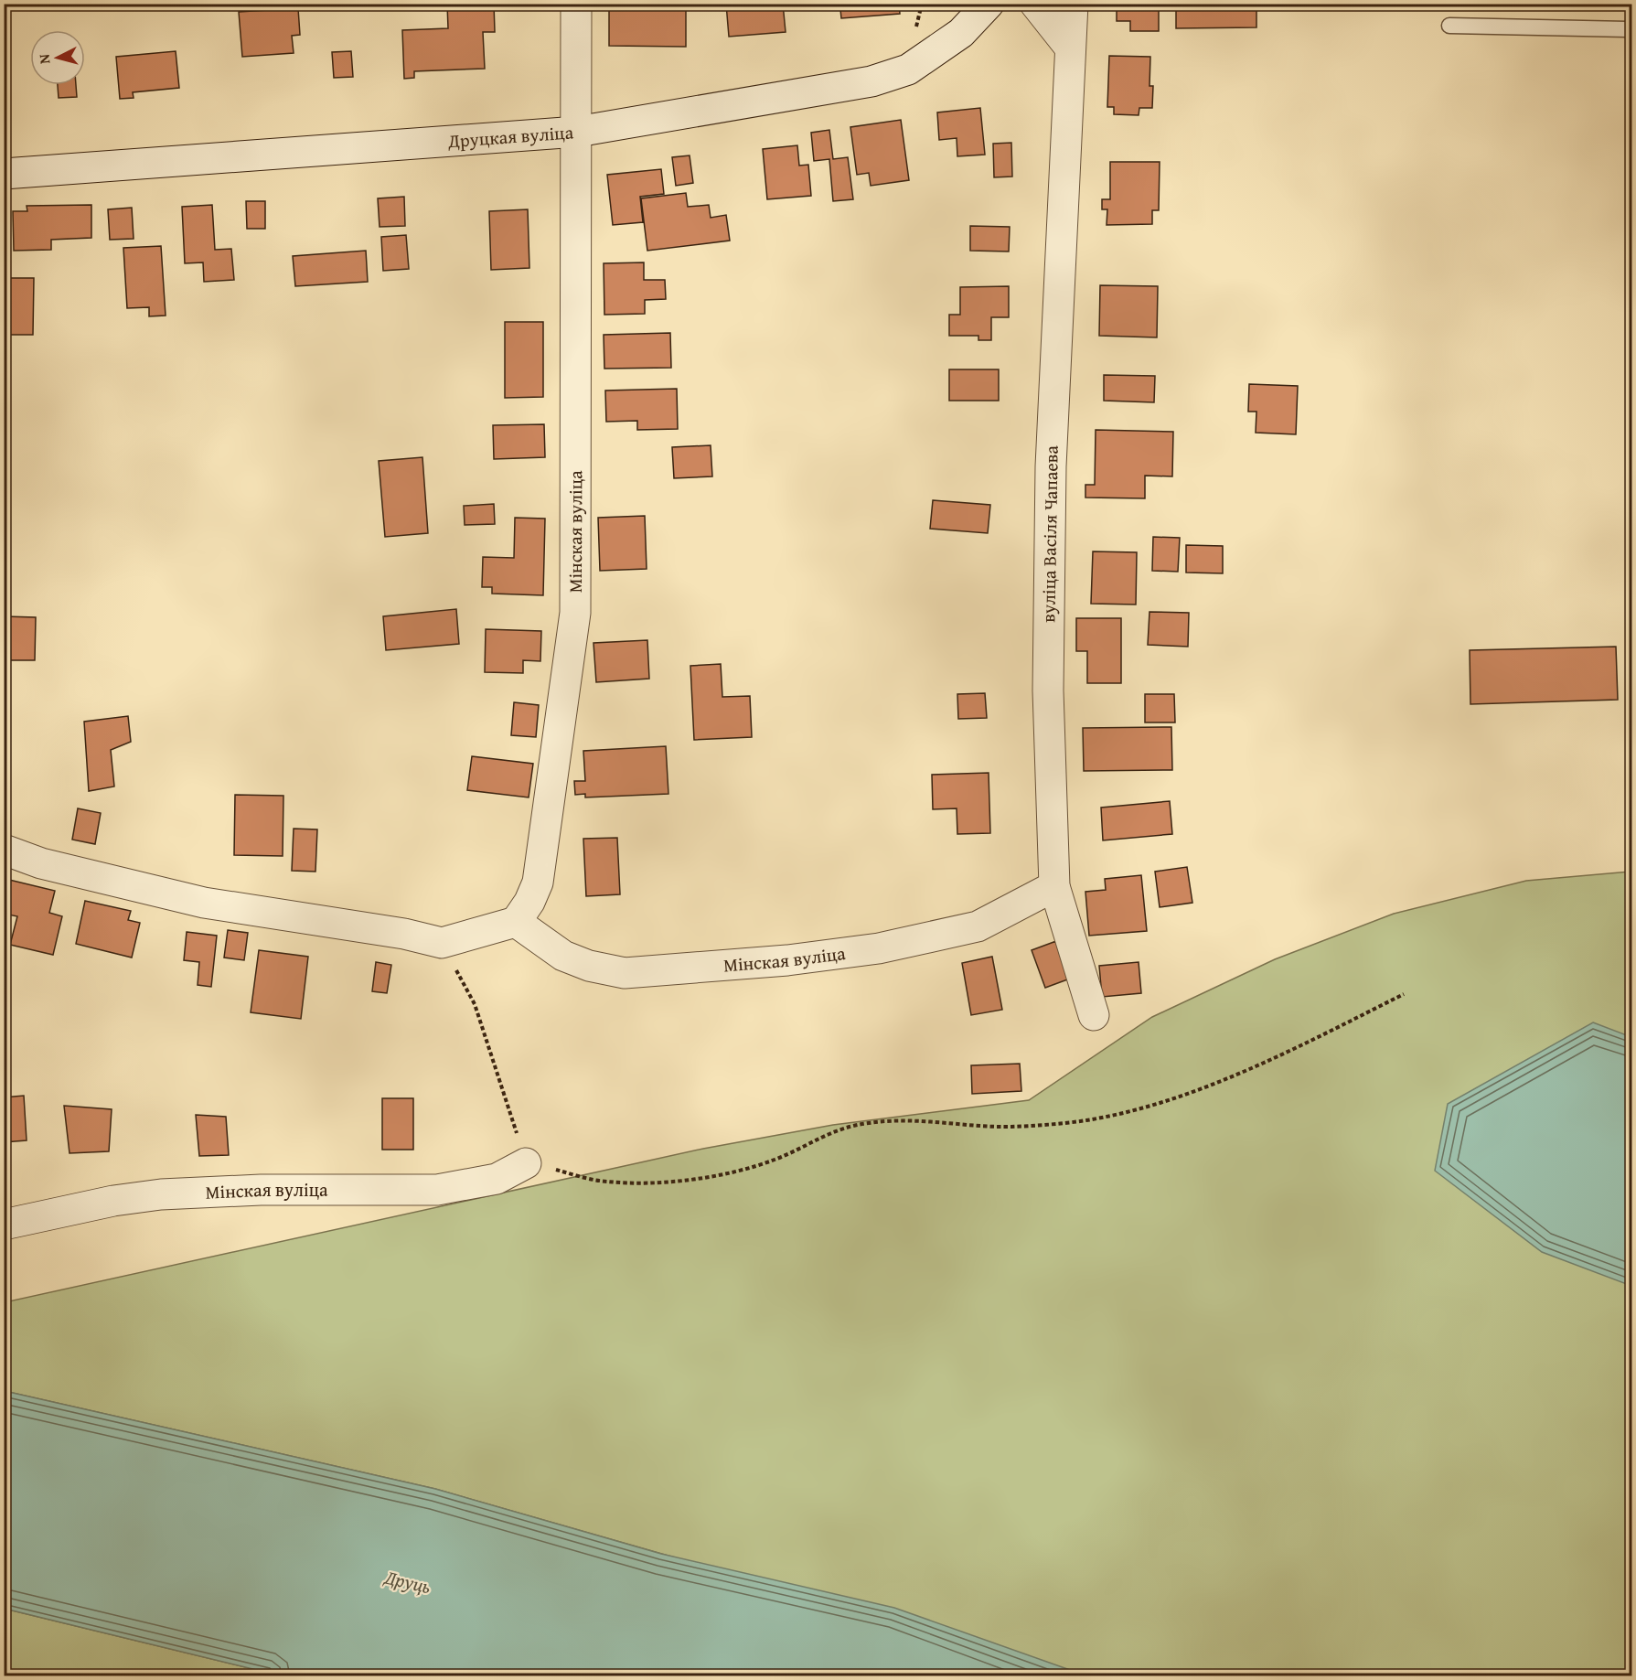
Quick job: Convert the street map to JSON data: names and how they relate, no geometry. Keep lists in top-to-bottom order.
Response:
{
  "streets": {
    "street": ["Друцкая вуліца", "Мінская вуліца", "вуліца Васіля Чапаева"]
  },
  "crossings": [
    ["Друцкая вуліца", "Мінская вуліца"],
    ["Мінская вуліца", "вуліца Васіля Чапаева"]
  ],
  "water": ["Друць"],
  "north": "left"
}
